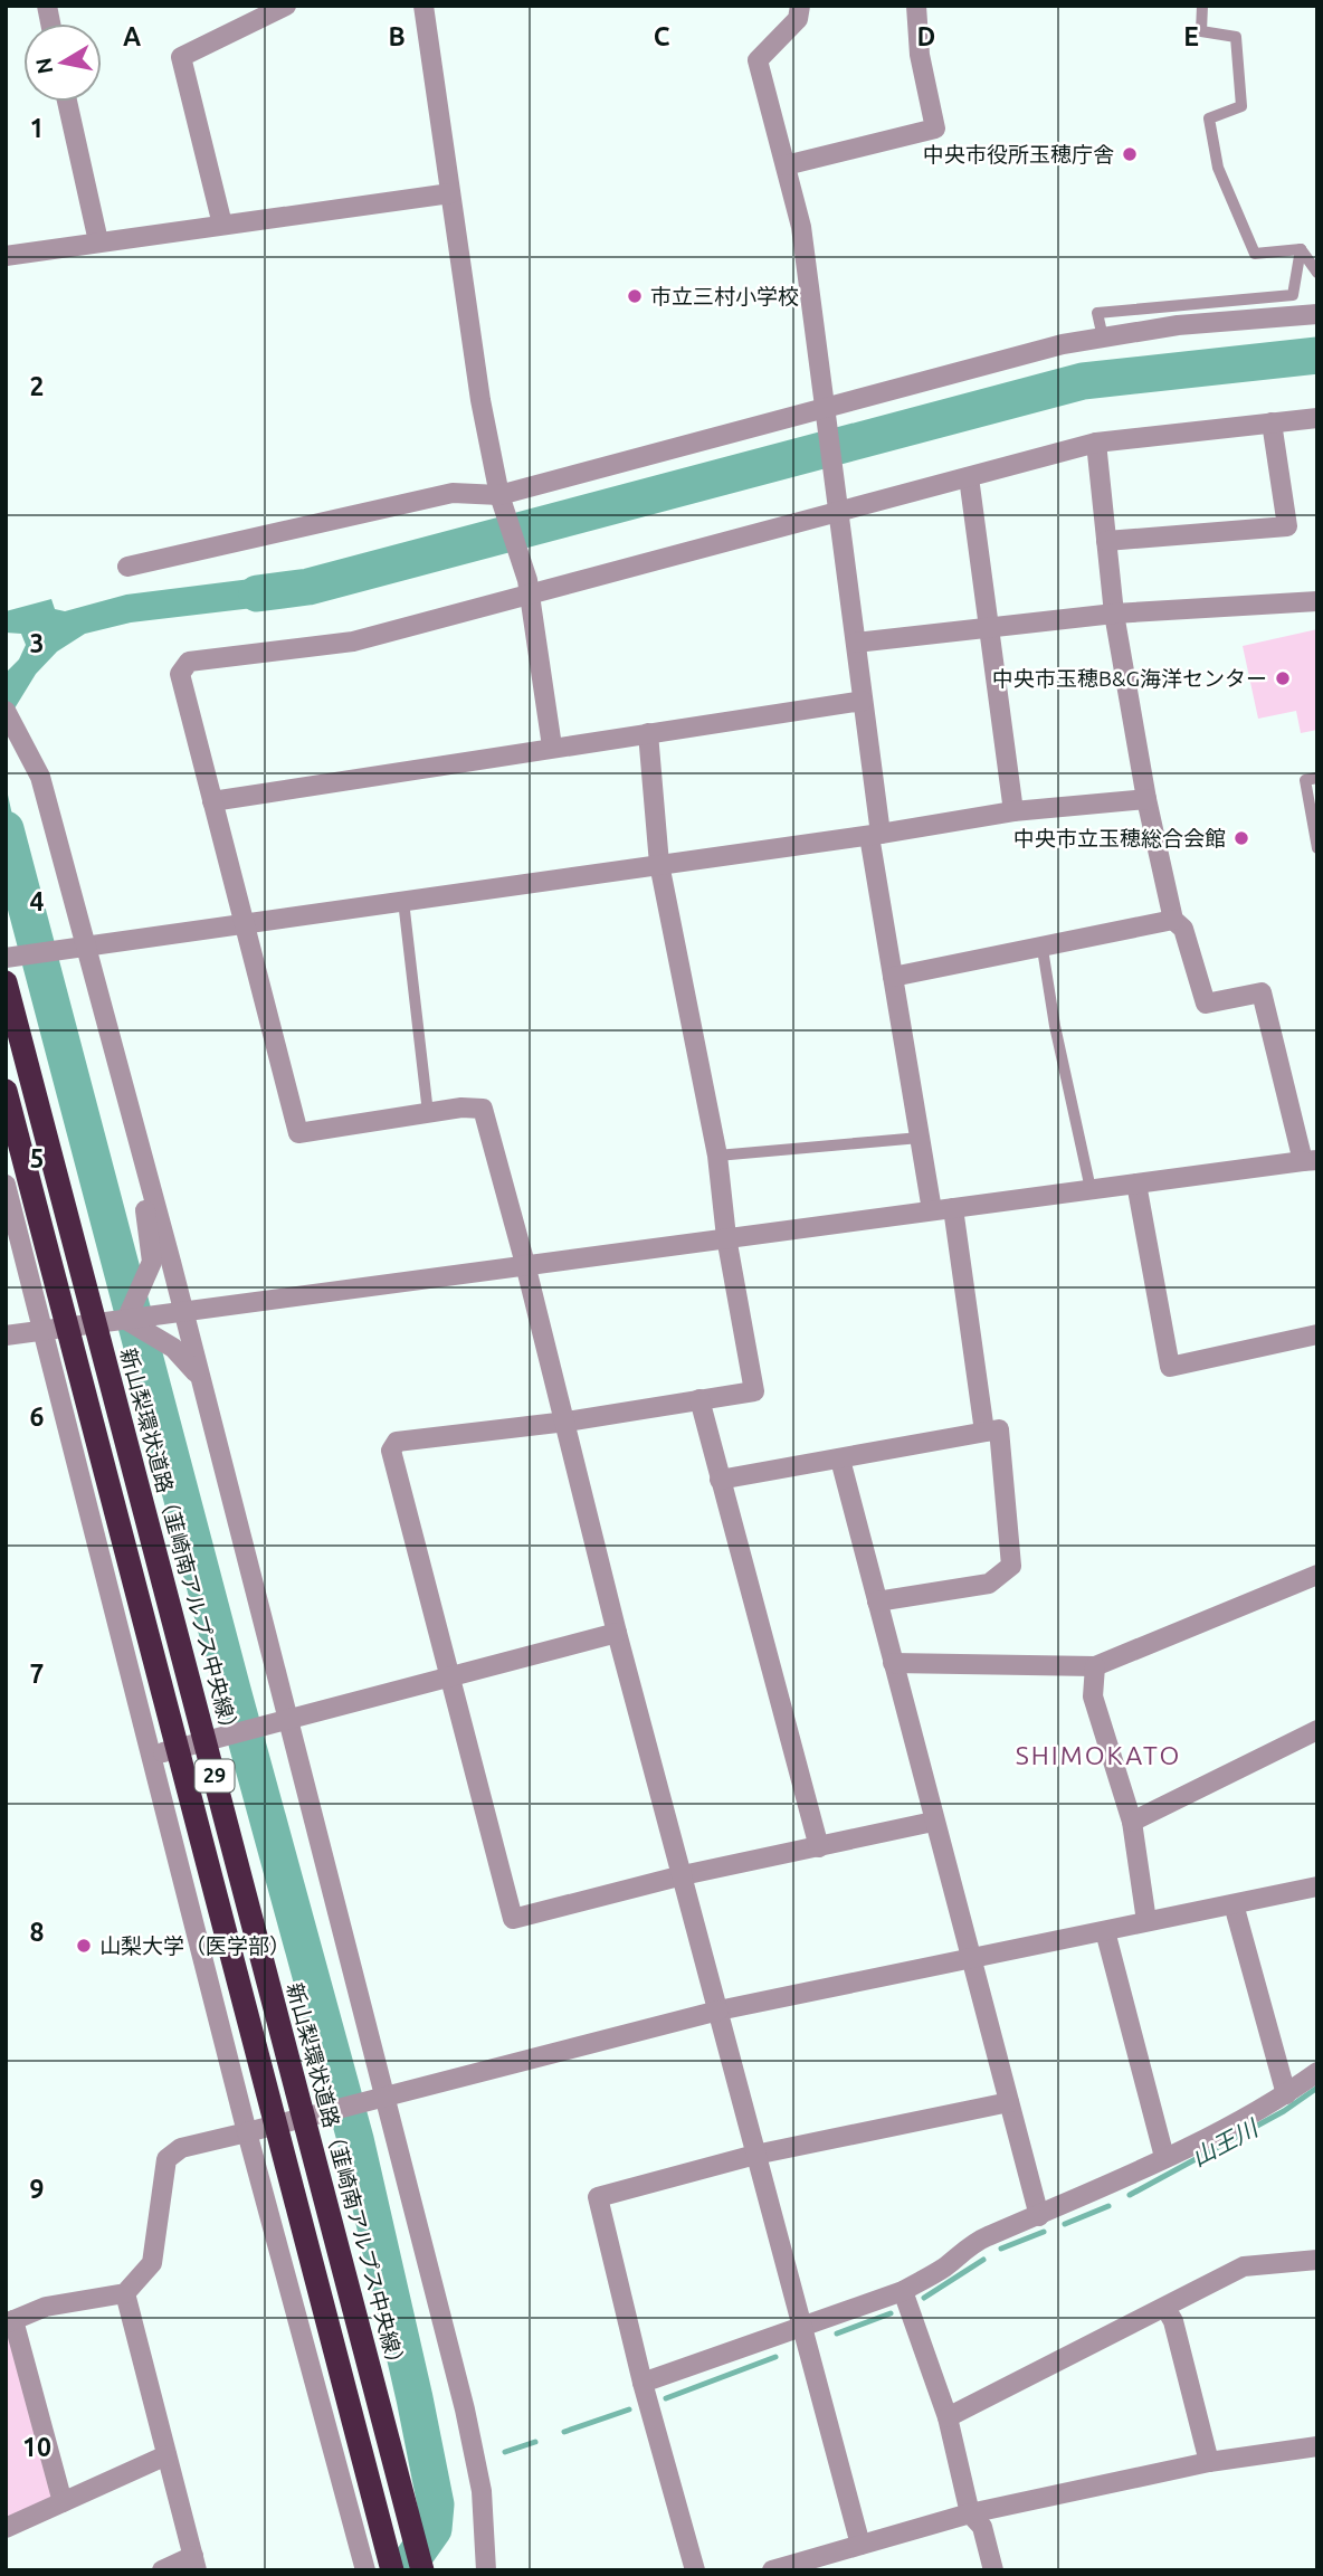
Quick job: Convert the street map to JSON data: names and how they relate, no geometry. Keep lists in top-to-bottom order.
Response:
{
  "streets": {
    "highway": ["新山梨環状道路（韮崎南アルプス中央線）", "29"]
  },
  "districts": ["SHIMOKATO"],
  "water": ["山王川"],
  "places": [
    "中央市役所玉穂庁舎",
    "市立三村小学校",
    "中央市玉穂B&G海洋センター",
    "中央市立玉穂総合会館",
    "山梨大学（医学部）"
  ],
  "north": "left",
  "grid": {
    "columns": [
      "A",
      "B",
      "C",
      "D",
      "E"
    ],
    "rows": [
      "1",
      "2",
      "3",
      "4",
      "5",
      "6",
      "7",
      "8",
      "9",
      "10"
    ]
  }
}
